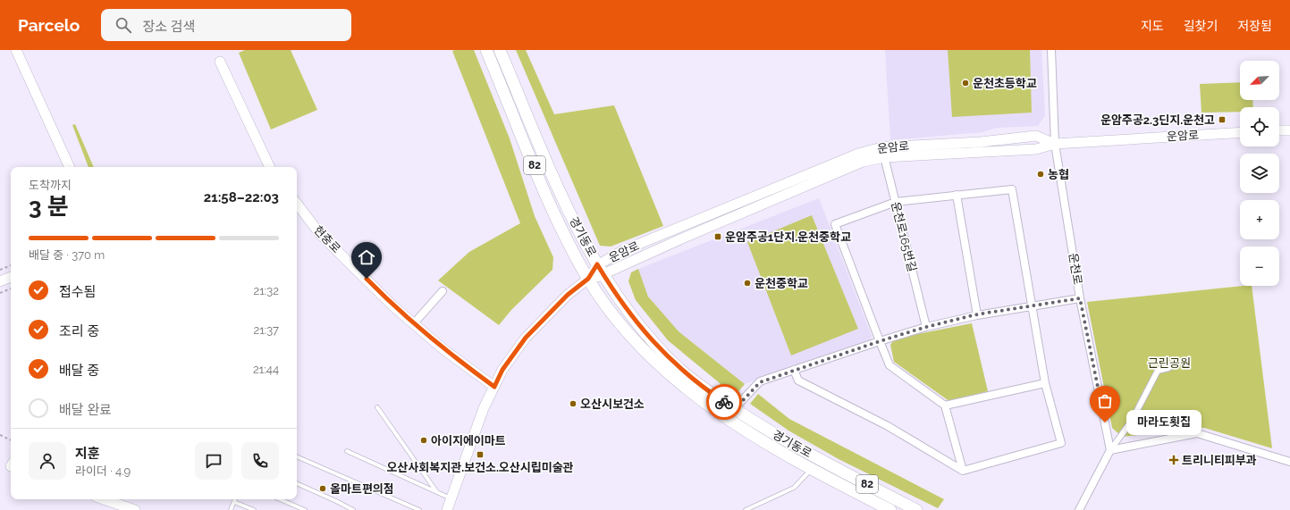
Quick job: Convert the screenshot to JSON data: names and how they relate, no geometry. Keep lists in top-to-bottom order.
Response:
{
  "streets": {
    "main road": ["82", "경기동로"],
    "street": [
      "운암로",
      "운천로165번길",
      "현충로",
      "운천로"
    ]
  },
  "crossings": [
    ["운암로", "경기동로"],
    ["운암로", "운천로165번길"],
    ["운암로", "운천로"]
  ],
  "parks": ["근린공원"],
  "places": {
    "other": [
      "운천초등학교",
      "농협",
      "운천중학교",
      "오산시보건소",
      "마라도횟집",
      "아이지에이마트",
      "올마트편의점"
    ],
    "transit": ["운암주공2.3딘지.운천고", "운암주공1단지.운천중학교", "오산사회복지관.보건소.오산시립미술관"],
    "health": ["트리니티피부과"]
  },
  "north": "bottom left",
  "page": {
    "header": "Parcelo",
    "search": "장소 검색",
    "nav": ["지도", "길찾기", "저장됨"],
    "map_buttons": ["+", "−"],
    "heading": ["3 분", "도착까지", "21:58–22:03"],
    "panel": ["지훈", "라이더 · 4.9"],
    "bar": "배달 중 · 370 m",
    "list": [
      ["접수됨", "21:32"],
      ["조리 중", "21:37"],
      ["배달 중", "21:44"],
      "배달 완료"
    ],
    "bubble": "마라도횟집"
  }
}
